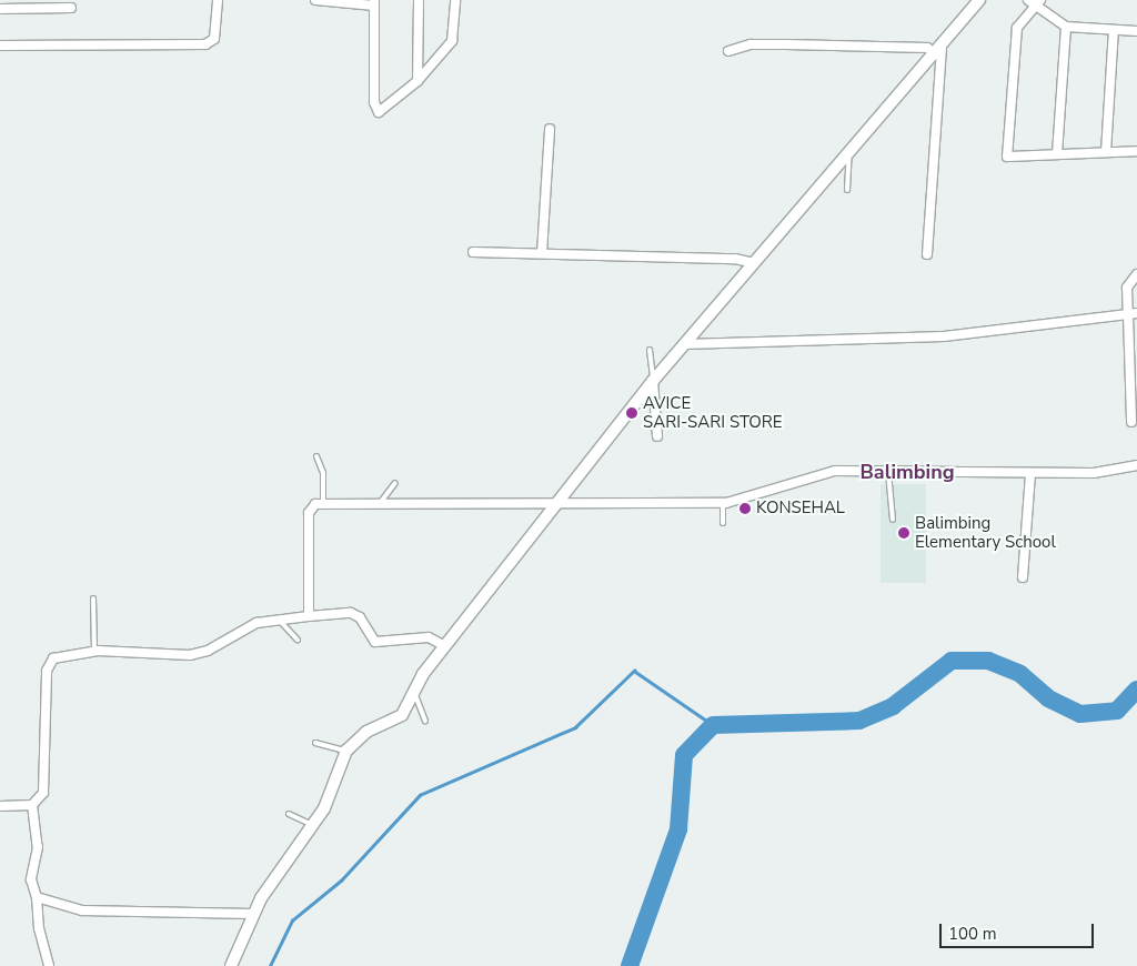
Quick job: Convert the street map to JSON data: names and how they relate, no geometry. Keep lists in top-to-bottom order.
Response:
{
  "districts": ["Balimbing"],
  "places": ["AVICE SARI-SARI STORE", "KONSEHAL", "Balimbing Elementary School"],
  "scale_bar": "100 m"
}
